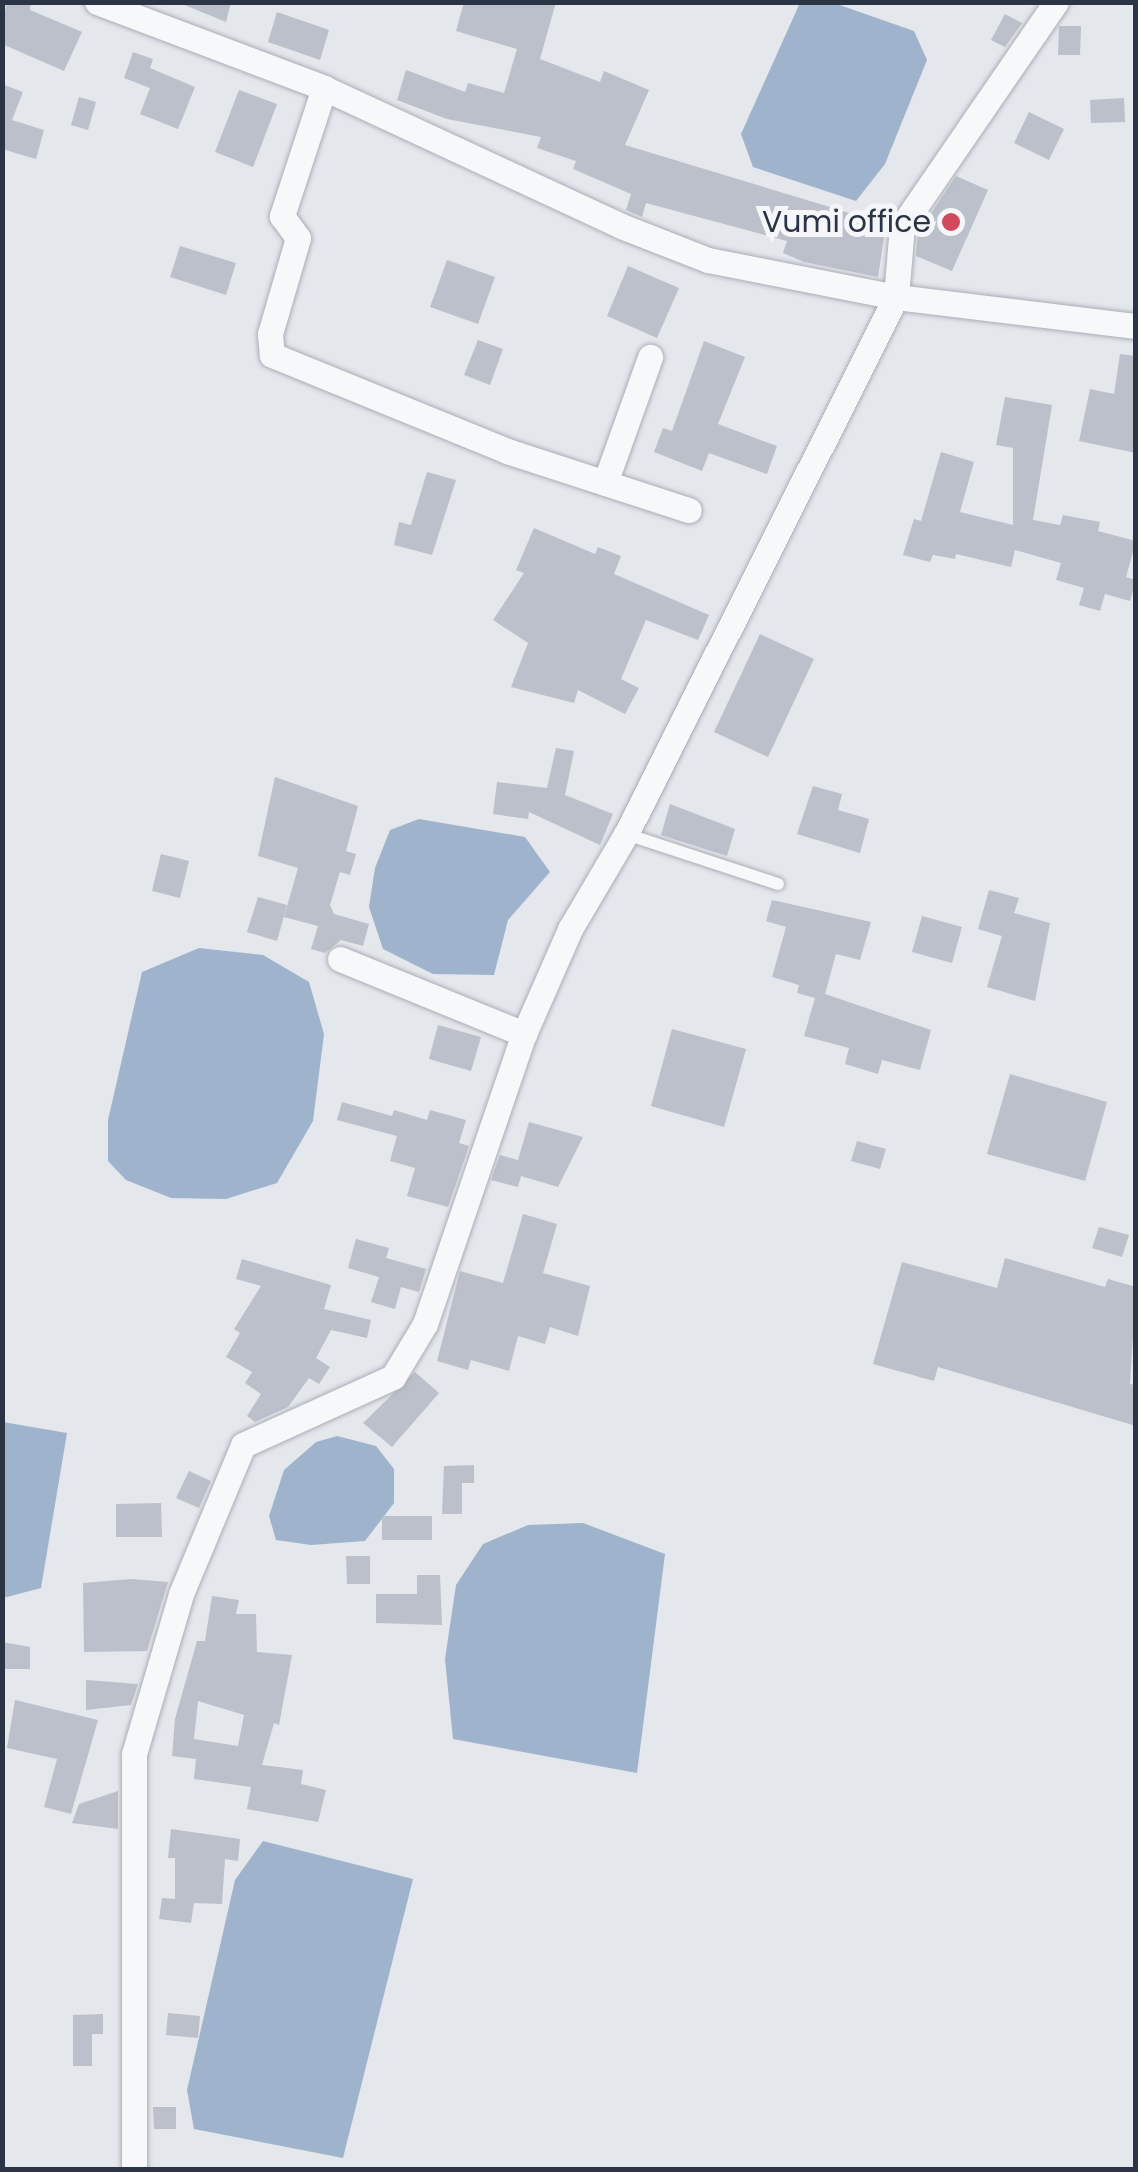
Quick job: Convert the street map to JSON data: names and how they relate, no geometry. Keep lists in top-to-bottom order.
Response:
{
  "places": ["Vumi office"]
}
